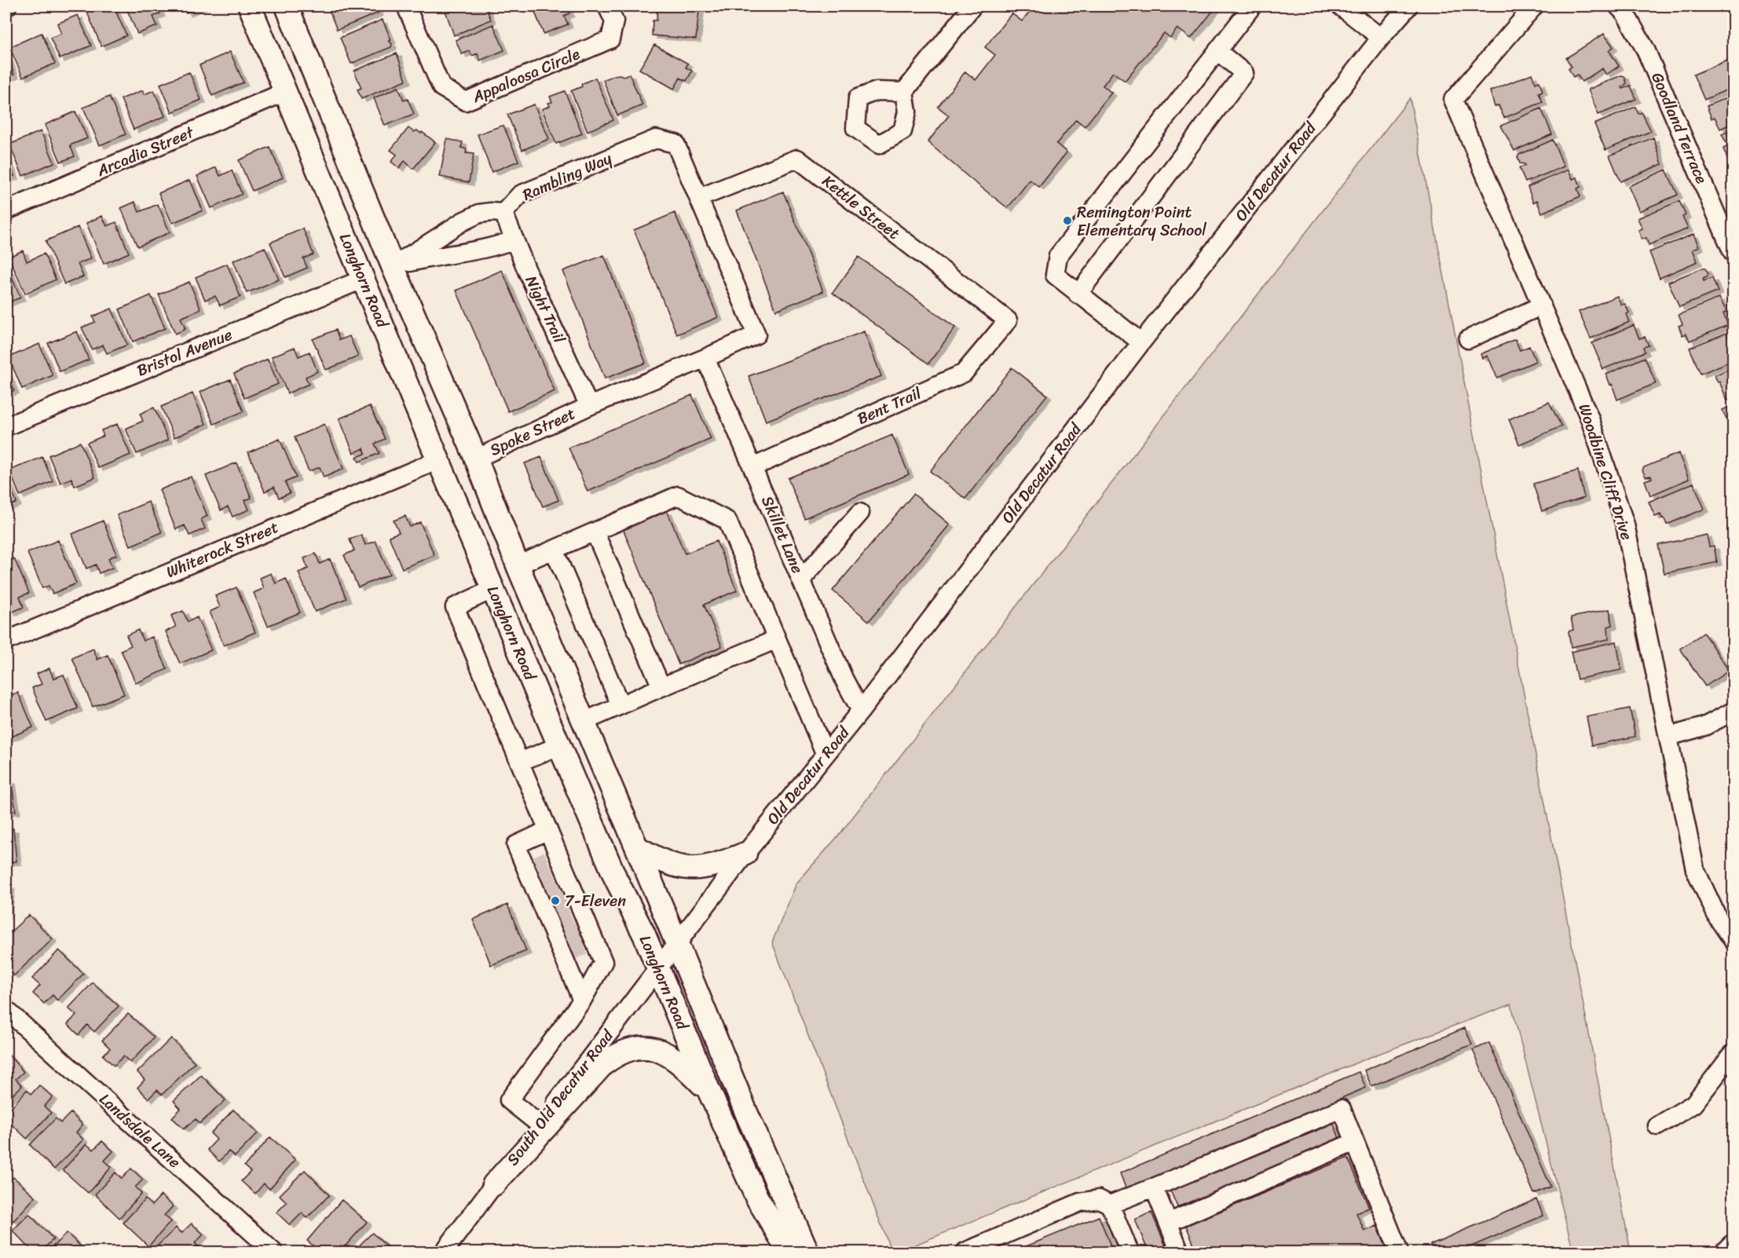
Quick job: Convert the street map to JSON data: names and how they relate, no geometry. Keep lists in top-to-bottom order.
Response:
{
  "streets": {
    "main road": ["Longhorn Road"],
    "street": [
      "Appaloosa Circle",
      "Goodland Terrace",
      "Arcadia Street",
      "Old Decatur Road",
      "Rambling Way",
      "Kettle Street",
      "Night Trail",
      "Bristol Avenue",
      "Bent Trail",
      "Spoke Street",
      "Woodbine Cliff Drive",
      "Skillet Lane",
      "Whiterock Street",
      "South Old Decatur Road",
      "Landsdale Lane"
    ]
  },
  "crossings": [
    ["Arcadia Street", "Longhorn Road"],
    ["Old Decatur Road", "Longhorn Road"],
    ["Old Decatur Road", "Skillet Lane"],
    ["Old Decatur Road", "South Old Decatur Road"],
    ["Rambling Way", "Kettle Street"],
    ["Rambling Way", "Night Trail"],
    ["Rambling Way", "Spoke Street"],
    ["Rambling Way", "Skillet Lane"],
    ["Kettle Street", "Bent Trail"],
    ["Longhorn Road", "Bristol Avenue"],
    ["Longhorn Road", "Spoke Street"],
    ["Longhorn Road", "Whiterock Street"],
    ["Longhorn Road", "South Old Decatur Road"],
    ["Night Trail", "Spoke Street"],
    ["Bent Trail", "Skillet Lane"],
    ["Spoke Street", "Skillet Lane"]
  ],
  "places": ["Remington Point Elementary School", "7-Eleven"]
}
